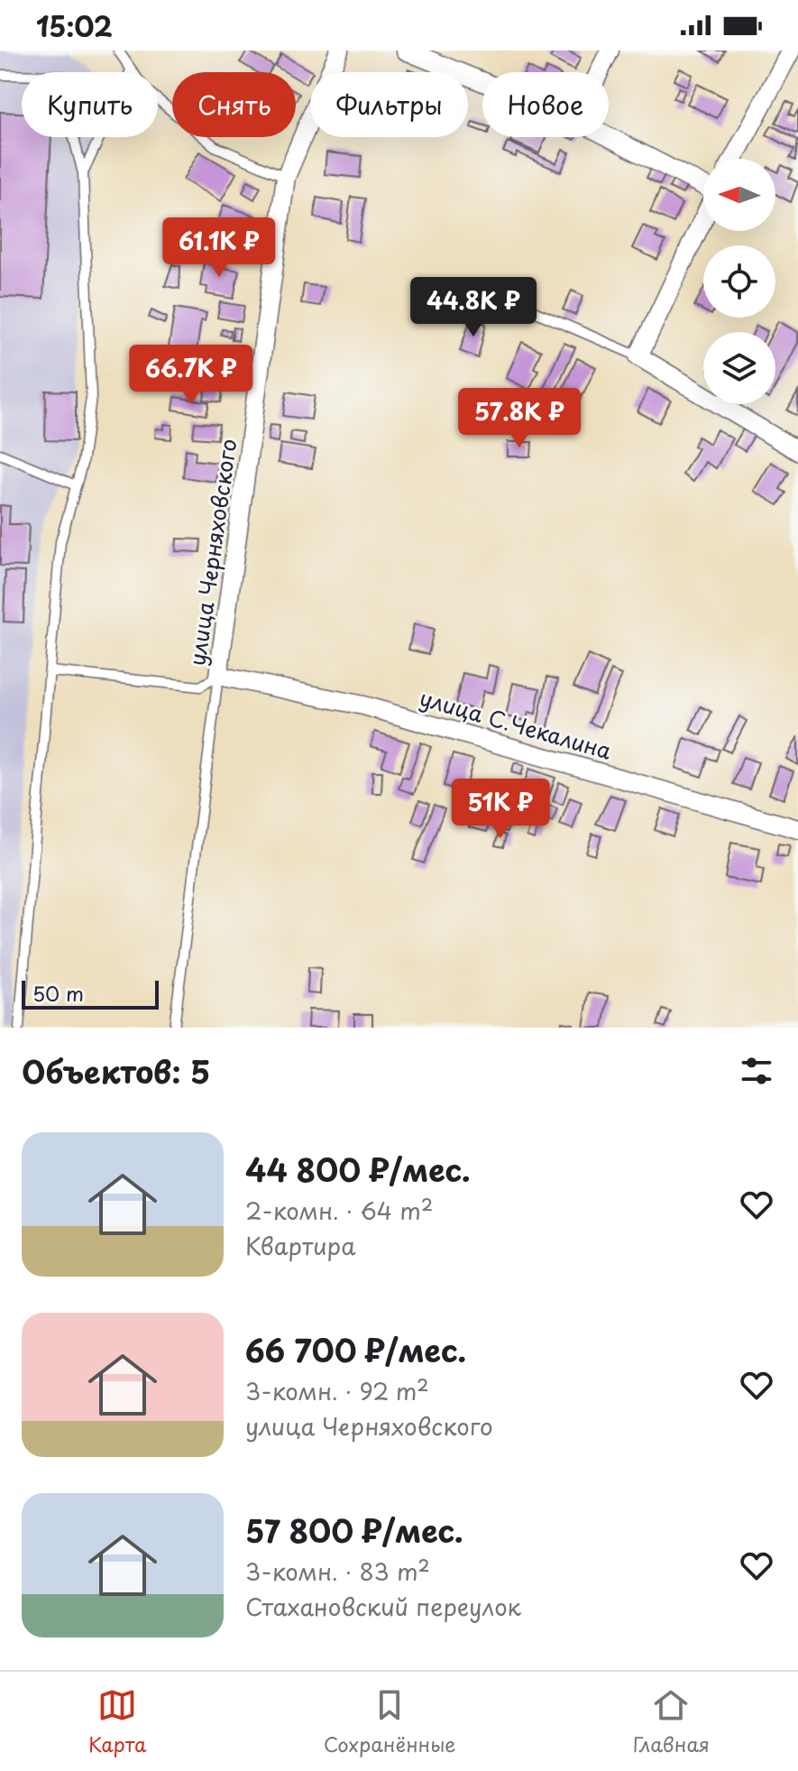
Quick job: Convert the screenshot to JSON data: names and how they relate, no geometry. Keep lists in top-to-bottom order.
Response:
{
  "streets": {
    "street": ["улица Черняховского", "улица С.Чекалина"]
  },
  "crossings": [
    ["улица Черняховского", "улица С.Чекалина"]
  ],
  "scale_bar": "50 m",
  "north": "left",
  "page": {
    "status": "15:02",
    "chip": [
      "Купить",
      "Снять",
      "Фильтры",
      "Новое"
    ],
    "price": [
      "61.1K ₽",
      "44.8K ₽",
      "66.7K ₽",
      "57.8K ₽",
      "51K ₽"
    ],
    "scale": "50 m",
    "heading": "Объектов: 5",
    "list": [
      {
        "name": "44 800 ₽/мес.",
        "note": "2-комн. · 64 m² · Квартира"
      },
      {
        "name": "66 700 ₽/мес.",
        "note": "3-комн. · 92 m² · улица Черняховского"
      },
      {
        "name": "57 800 ₽/мес.",
        "note": "3-комн. · 83 m² · Стахановский переулок"
      }
    ],
    "tabs": ["Карта", "Сохранённые", "Главная"]
  }
}
